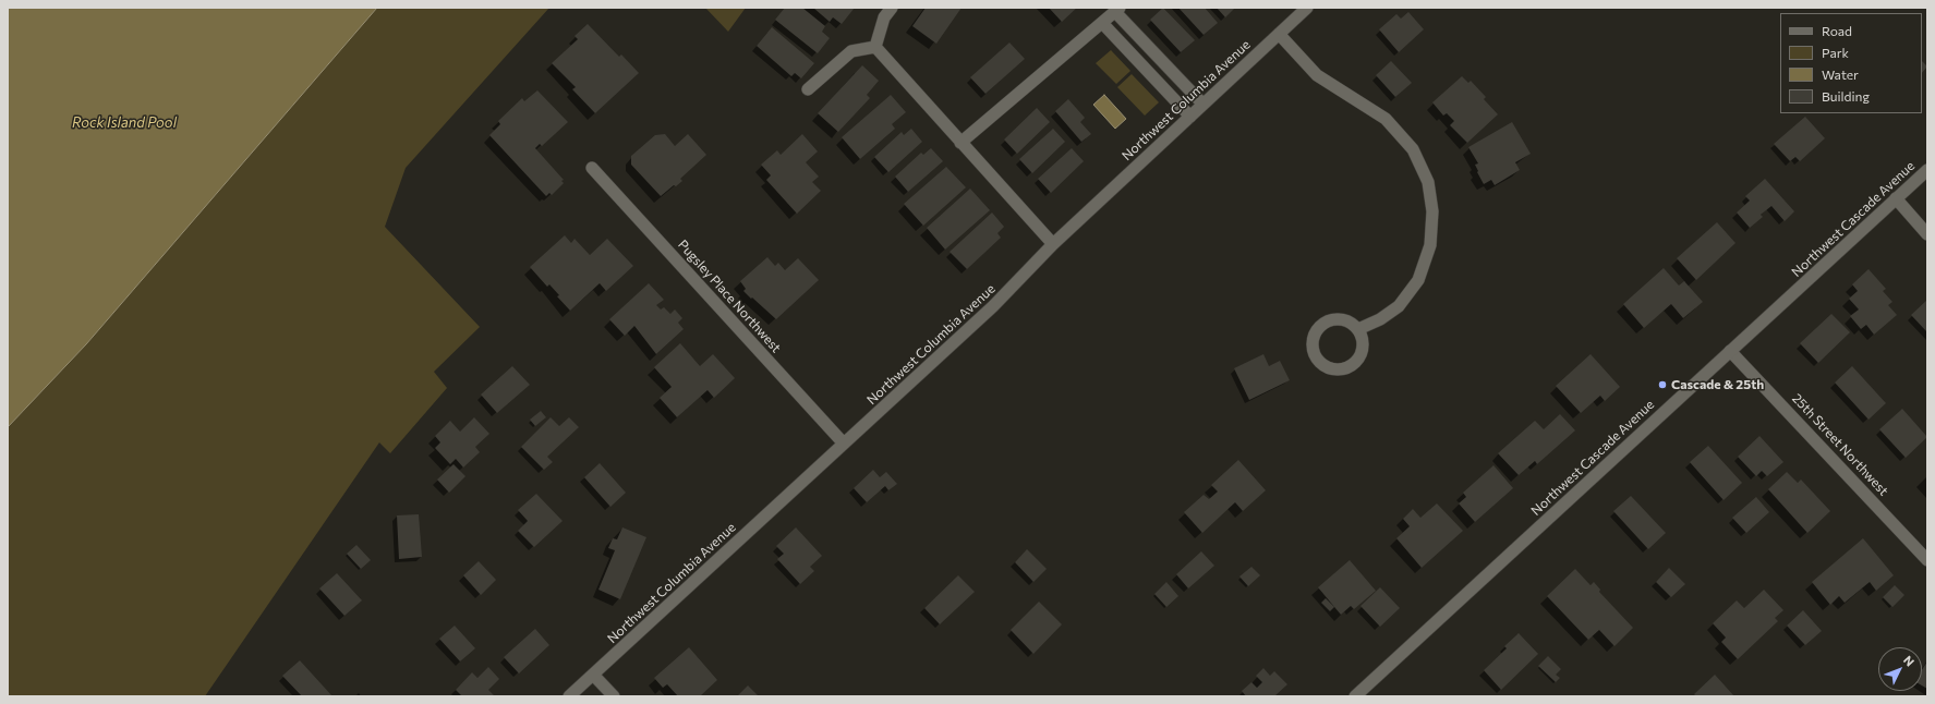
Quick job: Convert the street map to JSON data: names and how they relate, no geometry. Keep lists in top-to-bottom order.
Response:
{
  "streets": {
    "street": [
      "Northwest Columbia Avenue",
      "Northwest Cascade Avenue",
      "Pugsley Place Northwest",
      "25th Street Northwest"
    ]
  },
  "crossings": [
    ["Northwest Columbia Avenue", "Pugsley Place Northwest"],
    ["Northwest Cascade Avenue", "25th Street Northwest"]
  ],
  "water": ["Rock Island Pool"],
  "places": ["Cascade & 25th"],
  "legend": [
    "Road",
    "Park",
    "Water",
    "Building"
  ],
  "north": "top right"
}
